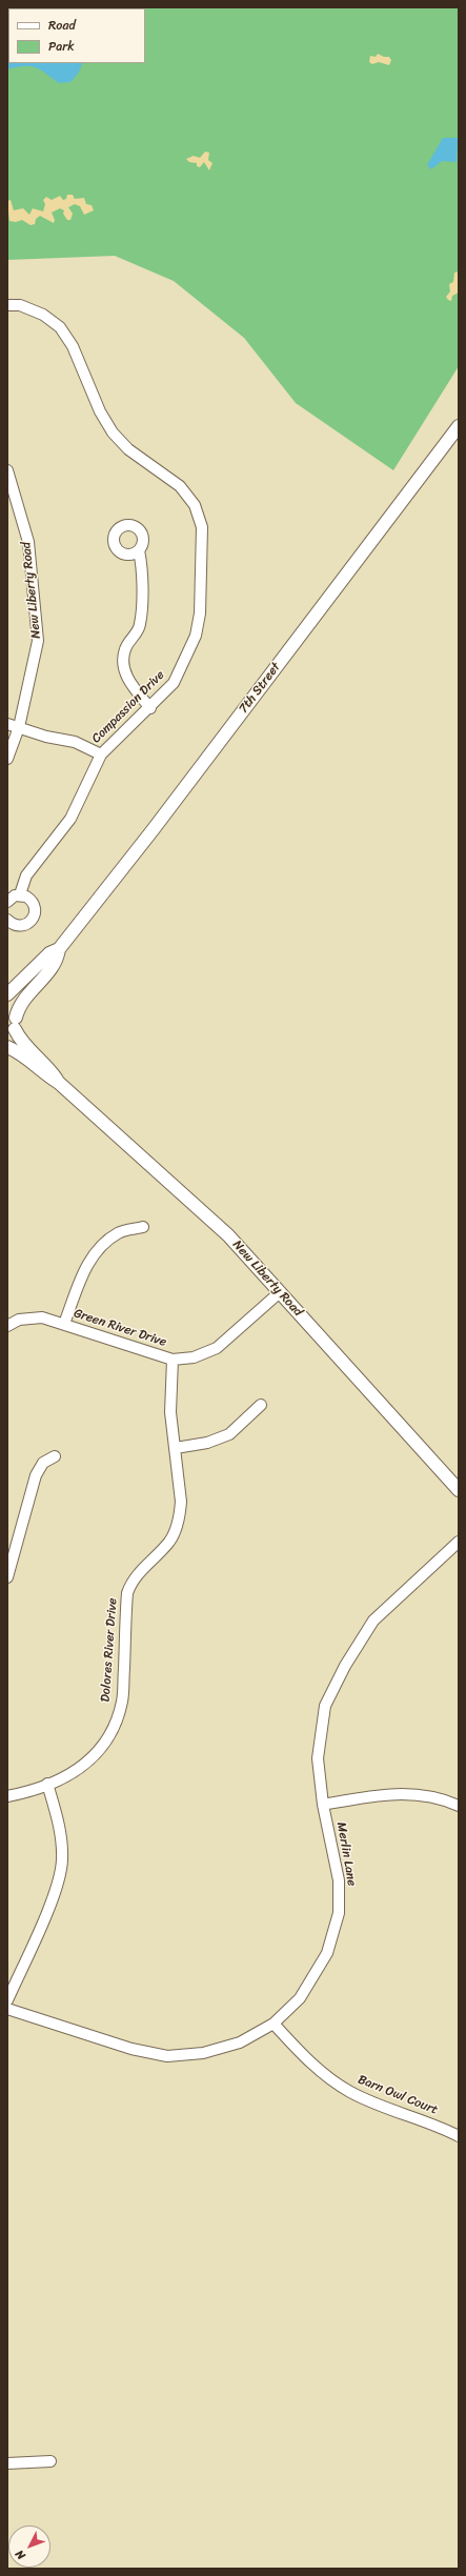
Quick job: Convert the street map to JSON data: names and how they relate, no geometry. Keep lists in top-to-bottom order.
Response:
{
  "streets": {
    "street": [
      "New Liberty Road",
      "7th Street",
      "Compassion Drive",
      "Green River Drive",
      "Dolores River Drive",
      "Merlin Lane",
      "Barn Owl Court"
    ]
  },
  "crossings": [
    ["New Liberty Road", "7th Street"],
    ["New Liberty Road", "Green River Drive"],
    ["Green River Drive", "Dolores River Drive"],
    ["Merlin Lane", "Barn Owl Court"]
  ],
  "legend": ["Road", "Park"],
  "north": "bottom left"
}
